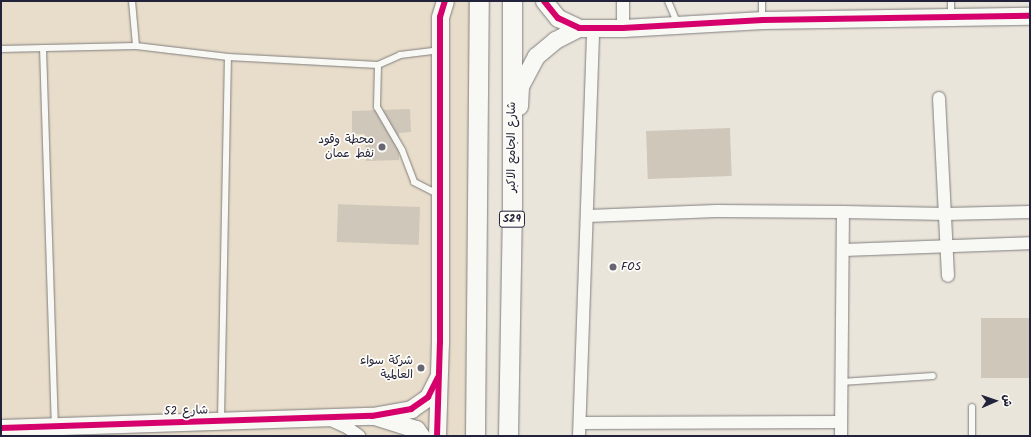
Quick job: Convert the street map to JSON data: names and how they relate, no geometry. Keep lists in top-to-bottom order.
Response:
{
  "streets": {
    "main road": ["شارع الجامع الاكبر", "S29"],
    "street": ["شارع 52"]
  },
  "places": ["محطة وقود نفط عمان", "FOS", "شركة سواء العالمية"],
  "north": "right"
}
